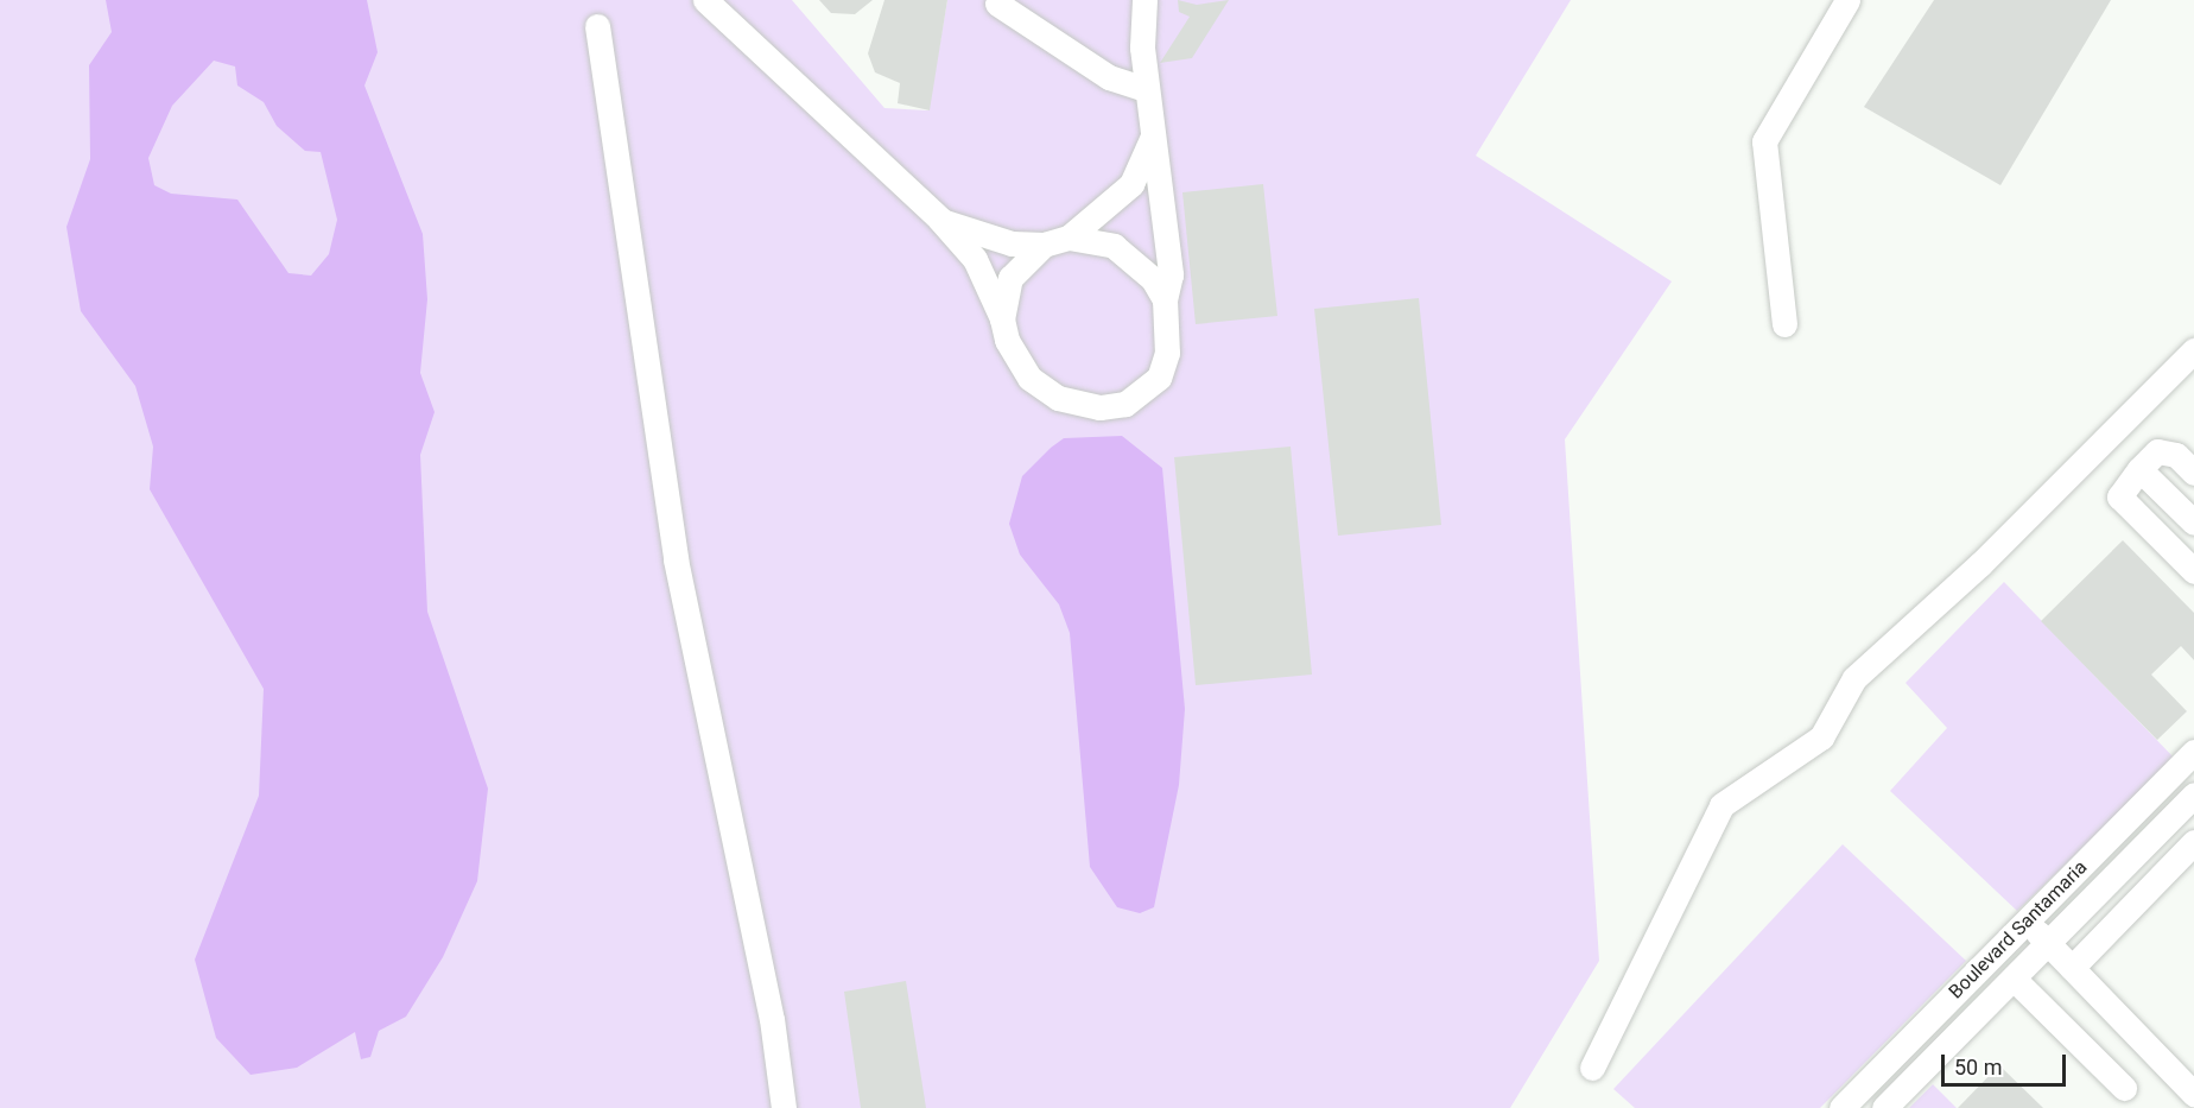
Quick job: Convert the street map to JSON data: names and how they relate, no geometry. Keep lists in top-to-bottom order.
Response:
{
  "streets": {
    "street": ["Boulevard Santamaria"]
  },
  "scale_bar": "50 m"
}
